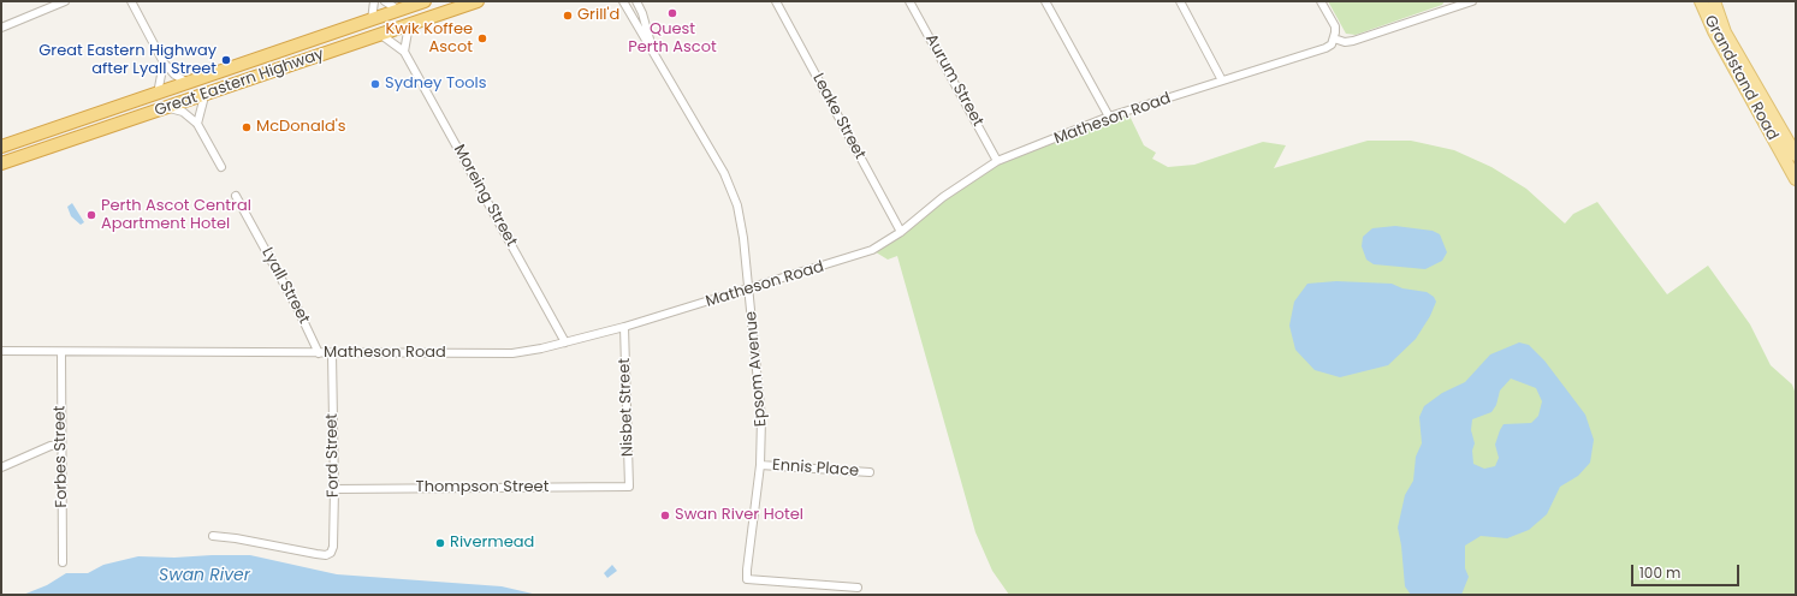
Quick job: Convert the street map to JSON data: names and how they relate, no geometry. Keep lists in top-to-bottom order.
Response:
{
  "streets": {
    "highway": ["Great Eastern Highway"],
    "main road": ["Grandstand Road"],
    "street": [
      "Aurum Street",
      "Leake Street",
      "Matheson Road",
      "Moreing Street",
      "Lyall Street",
      "Epsom Avenue",
      "Nisbet Street",
      "Ford Street",
      "Forbes Street",
      "Ennis Place",
      "Thompson Street"
    ]
  },
  "crossings": [
    ["Aurum Street", "Matheson Road"],
    ["Great Eastern Highway", "Moreing Street"],
    ["Leake Street", "Matheson Road"],
    ["Matheson Road", "Moreing Street"],
    ["Matheson Road", "Lyall Street"],
    ["Matheson Road", "Epsom Avenue"],
    ["Matheson Road", "Nisbet Street"],
    ["Matheson Road", "Ford Street"],
    ["Matheson Road", "Forbes Street"],
    ["Epsom Avenue", "Ennis Place"],
    ["Nisbet Street", "Thompson Street"],
    ["Ford Street", "Thompson Street"]
  ],
  "water": ["Swan River"],
  "places": [
    "Quest Perth Ascot",
    "Grill'd",
    "Kwik Koffee Ascot",
    "Great Eastern Highway after Lyall Street",
    "Sydney Tools",
    "McDonald's",
    "Perth Ascot Central Apartment Hotel",
    "Swan River Hotel",
    "Rivermead"
  ],
  "scale_bar": "100 m"
}
